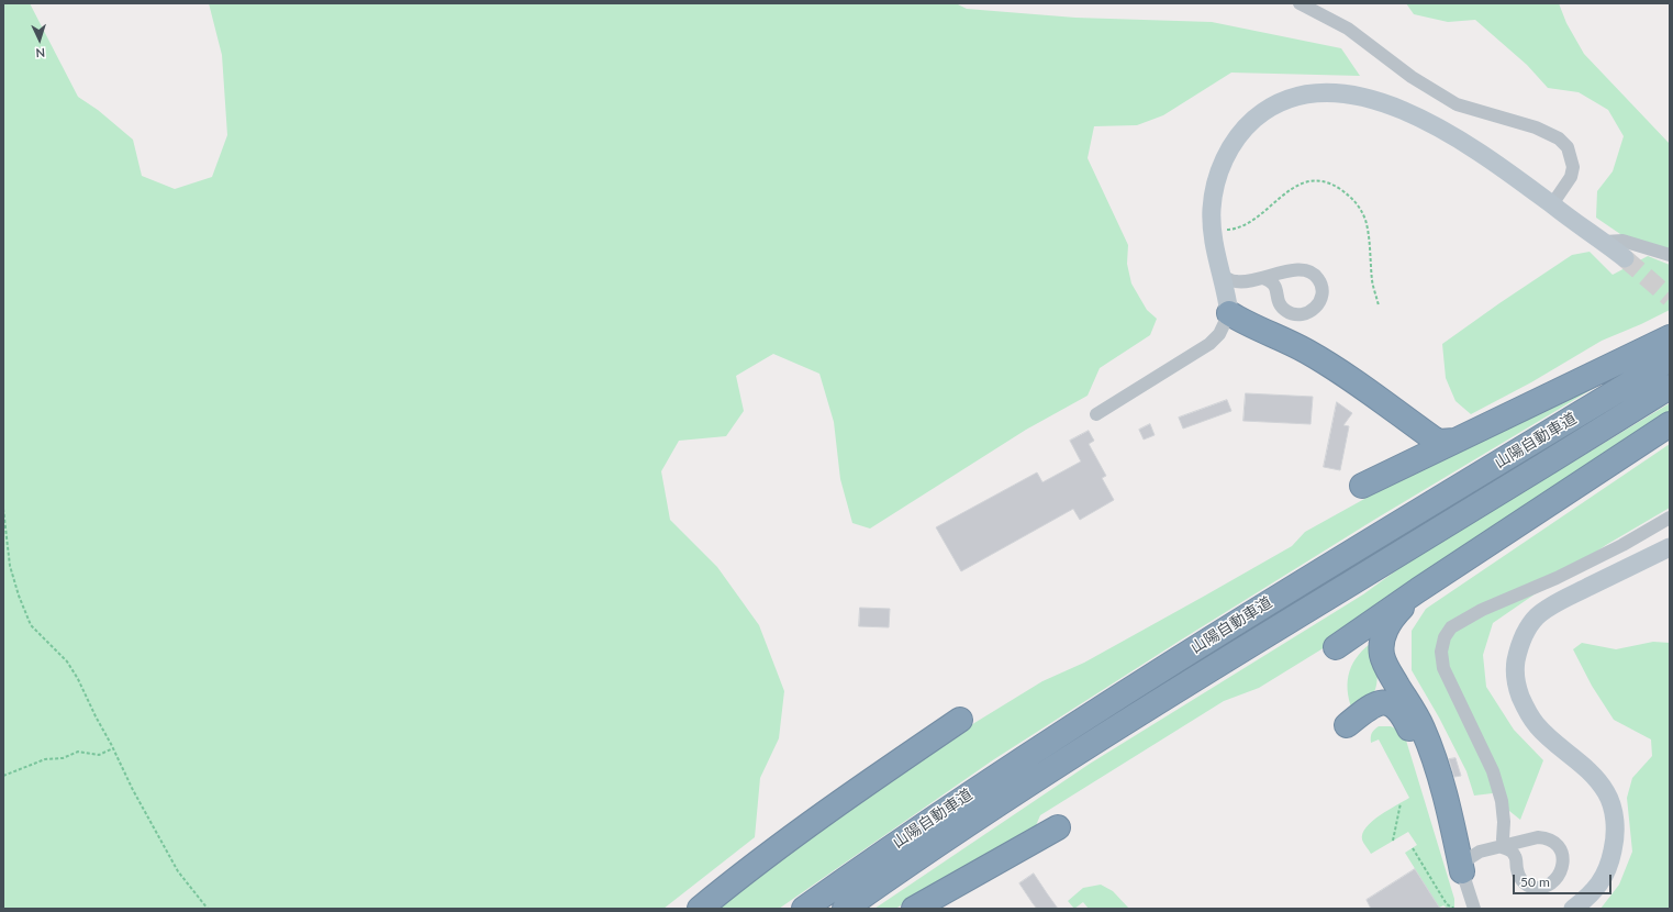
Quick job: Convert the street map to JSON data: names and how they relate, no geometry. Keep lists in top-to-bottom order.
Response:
{
  "streets": {
    "highway": ["山陽自動車道"]
  },
  "scale_bar": "50 m",
  "north": "bottom"
}
